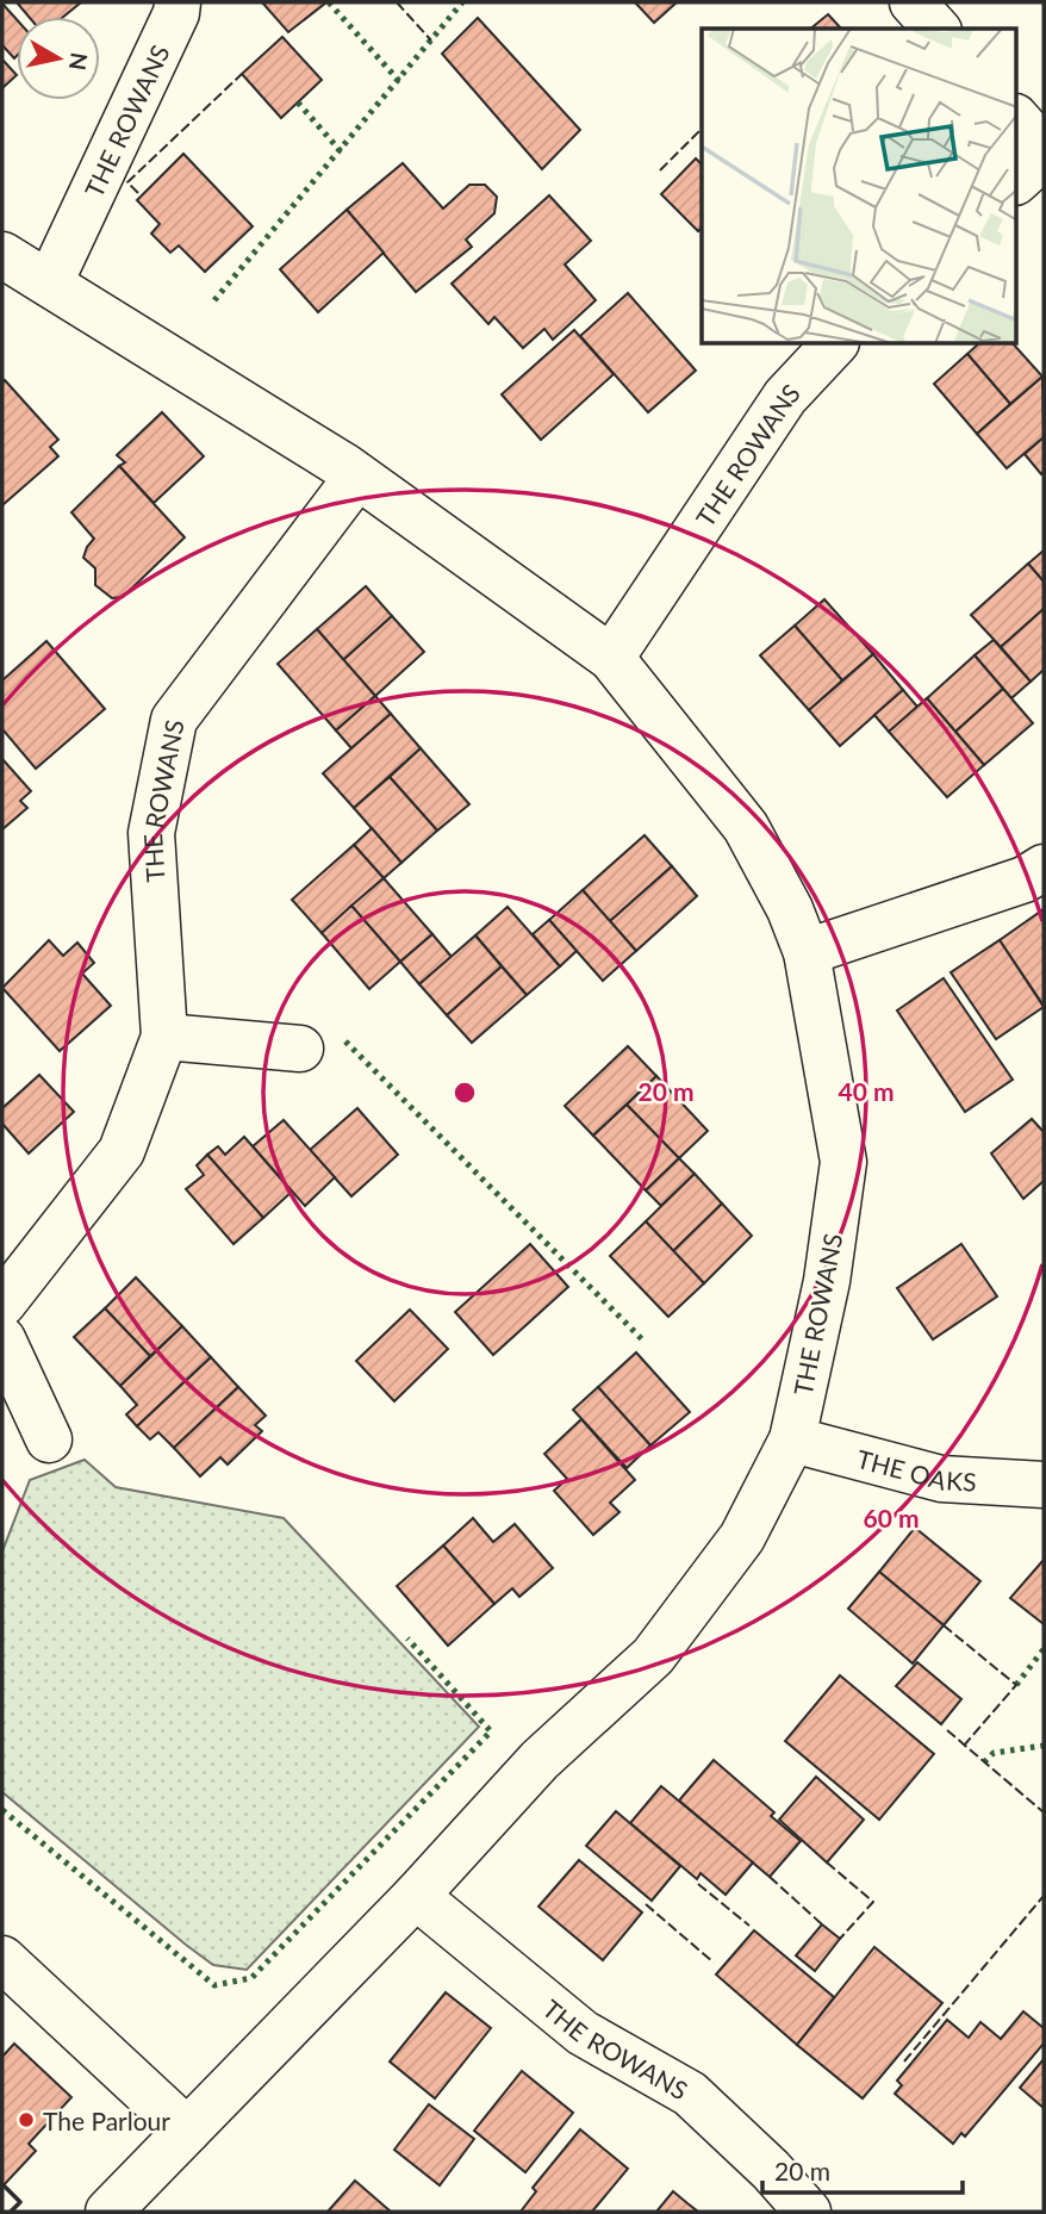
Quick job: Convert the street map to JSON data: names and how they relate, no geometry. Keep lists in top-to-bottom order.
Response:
{
  "streets": {
    "street": ["THE ROWANS", "THE OAKS"]
  },
  "crossings": [
    ["THE ROWANS", "THE OAKS"]
  ],
  "places": ["The Parlour"],
  "scale_bar": "20 m",
  "north": "right",
  "rings": ["20 m", "40 m", "60 m"]
}
